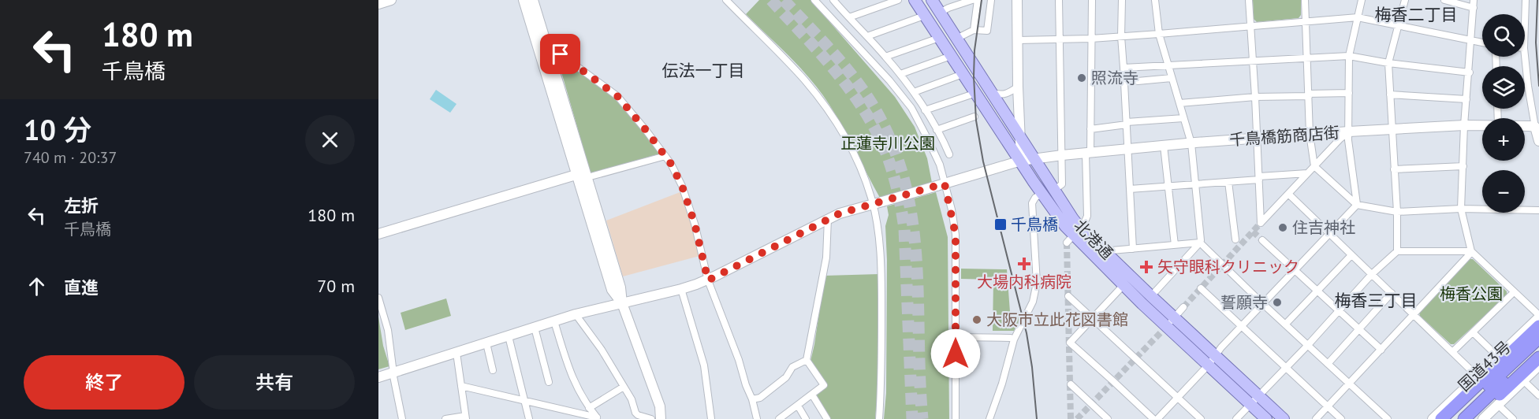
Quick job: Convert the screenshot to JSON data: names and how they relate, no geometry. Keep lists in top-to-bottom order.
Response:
{
  "streets": {
    "highway": ["国道43号"],
    "main road": ["北港通"],
    "street": ["千鳥橋筋商店街"]
  },
  "crossings": [
    ["千鳥橋筋商店街", "北港通"]
  ],
  "districts": ["梅香二丁目", "伝法一丁目", "梅香三丁目"],
  "parks": ["正蓮寺川公園", "梅香公園"],
  "places": {
    "other": [
      "照流寺",
      "住吉神社",
      "誓願寺",
      "大阪市立此花図書館"
    ],
    "transit": ["千鳥橋"],
    "health": ["大場内科病院", "矢守眼科クリニック"]
  },
  "page": {
    "turn": ["180 m", "千鳥橋"],
    "map_buttons": ["+", "−"],
    "heading": ["10 分", "740 m · 20:37"],
    "list": [
      {
        "name": "左折",
        "note": "千鳥橋",
        "value": "180 m"
      },
      {
        "name": "直進",
        "value": "70 m"
      }
    ],
    "buttons": ["終了", "共有"]
  }
}
